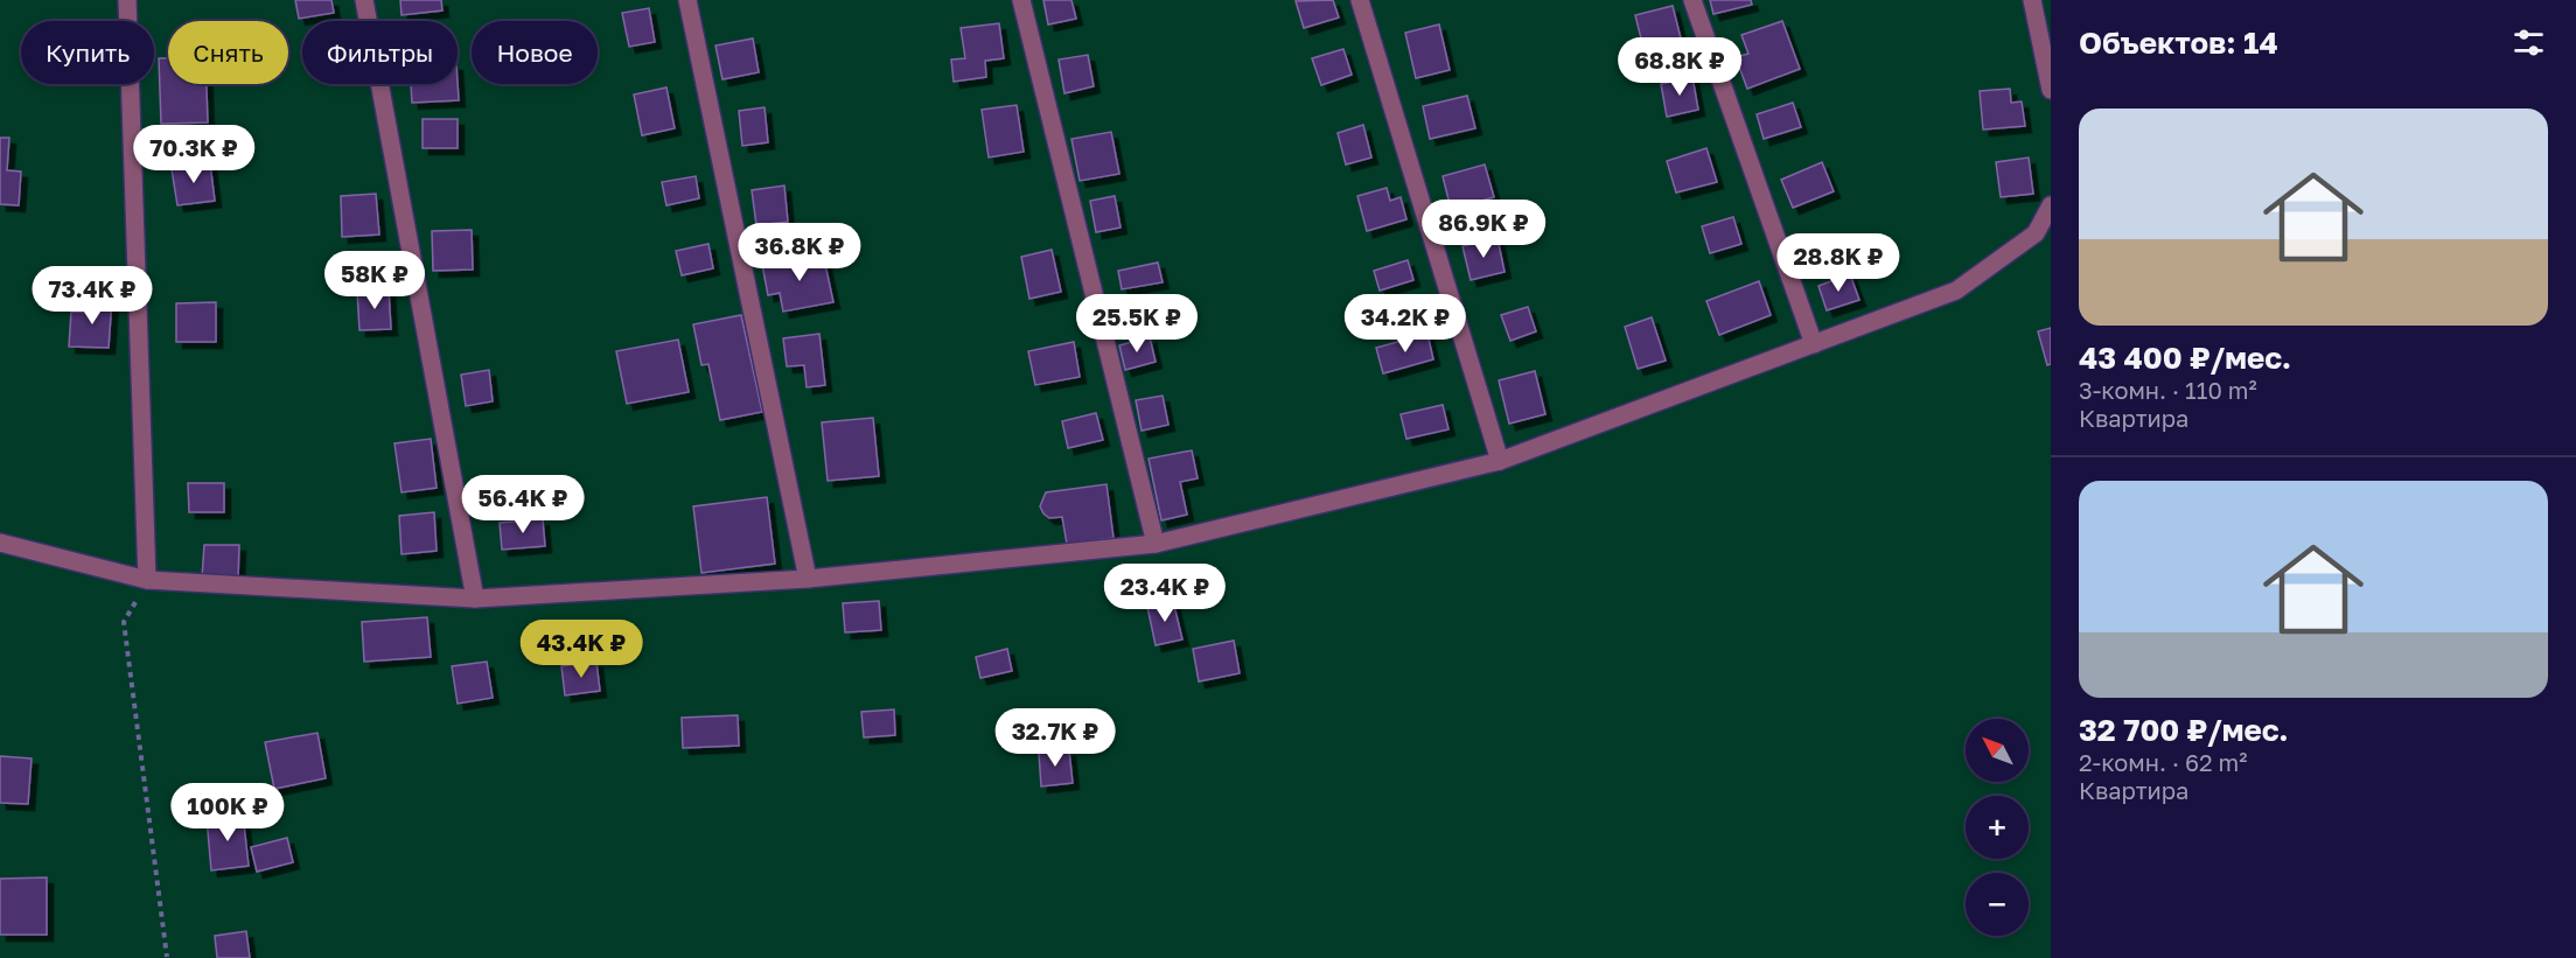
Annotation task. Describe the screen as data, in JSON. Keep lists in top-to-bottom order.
{
  "north": "top left",
  "page": {
    "heading": "Объектов: 14",
    "chip": [
      "Купить",
      "Снять",
      "Фильтры",
      "Новое"
    ],
    "price": [
      "68.8K ₽",
      "70.3K ₽",
      "86.9K ₽",
      "36.8K ₽",
      "28.8K ₽",
      "58K ₽",
      "73.4K ₽",
      "25.5K ₽",
      "34.2K ₽",
      "56.4K ₽",
      "23.4K ₽",
      "43.4K ₽",
      "32.7K ₽",
      "100K ₽"
    ],
    "list": [
      {
        "name": "43 400 ₽/мес.",
        "note": "3-комн. · 110 m² · Квартира"
      },
      {
        "name": "32 700 ₽/мес.",
        "note": "2-комн. · 62 m² · Квартира"
      }
    ],
    "map_buttons": ["+", "−"]
  }
}
